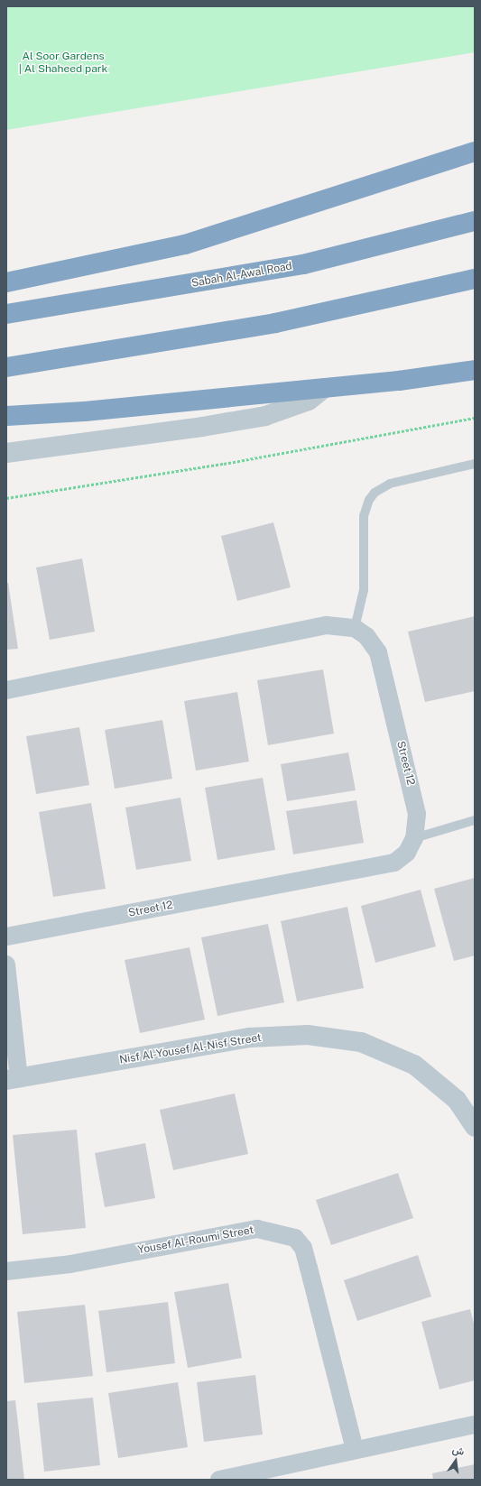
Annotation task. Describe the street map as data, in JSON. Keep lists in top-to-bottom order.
{
  "streets": {
    "highway": ["Sabah Al-Awal Road"],
    "street": ["Street 12", "Nisf Al-Yousef Al-Nisf Street", "Yousef Al-Roumi Street"]
  },
  "parks": ["Al Soor Gardens | Al Shaheed park"],
  "north": "top"
}
